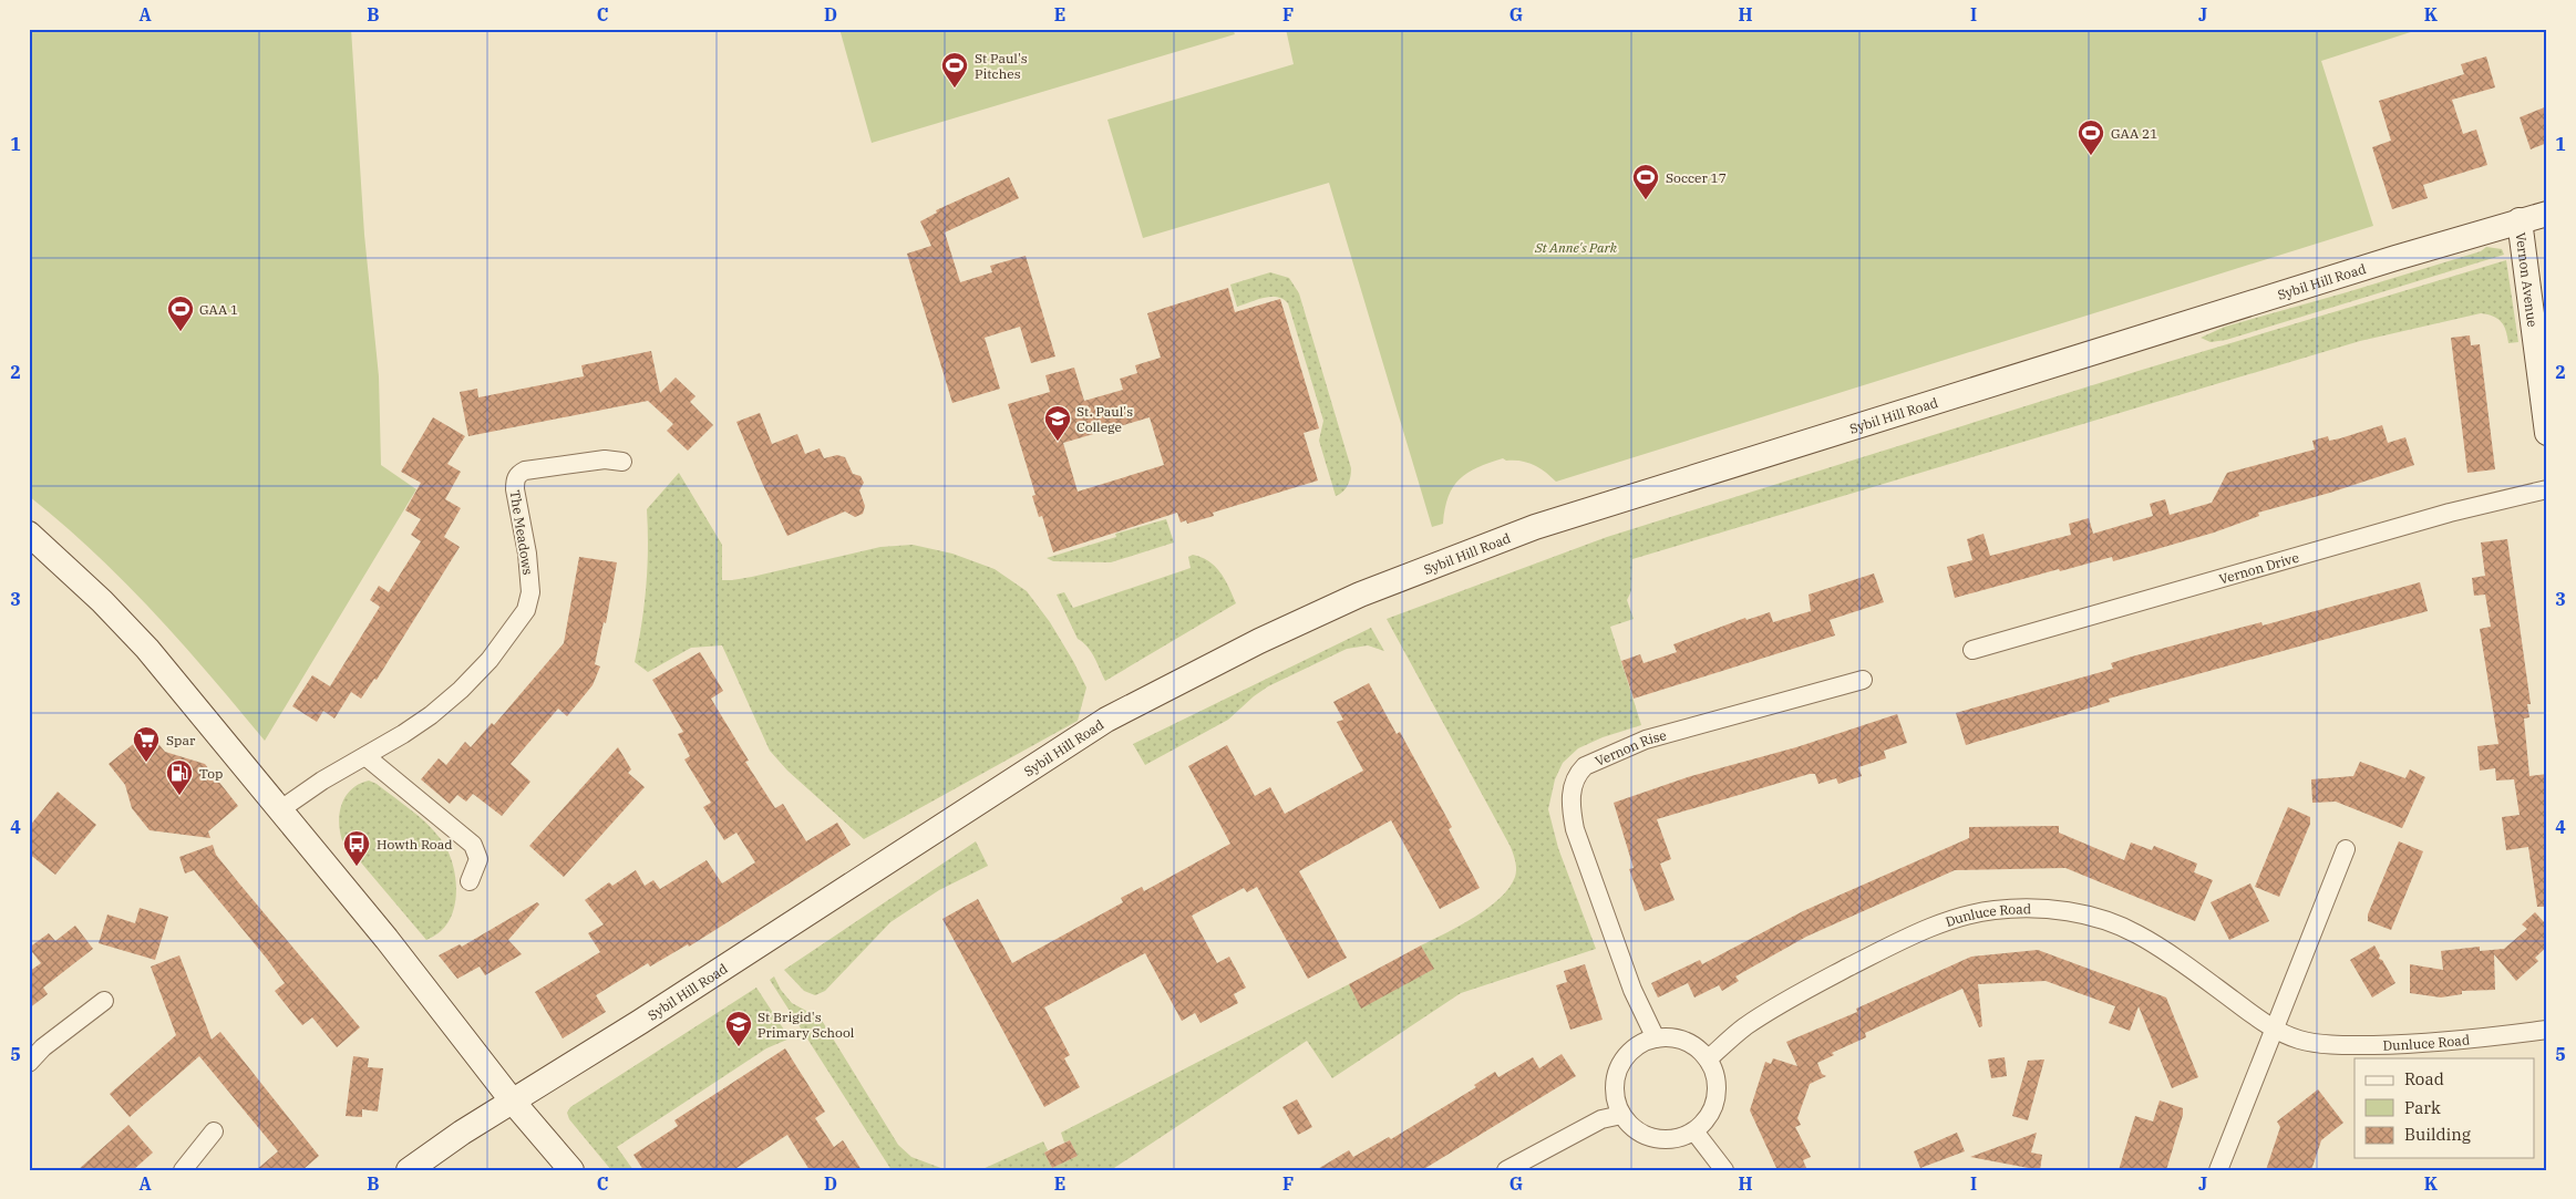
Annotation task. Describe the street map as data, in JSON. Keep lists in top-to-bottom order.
{
  "streets": {
    "main road": ["Vernon Avenue", "Sybil Hill Road"],
    "street": [
      "The Meadows",
      "Vernon Drive",
      "Vernon Rise",
      "Dunluce Road"
    ]
  },
  "crossings": [
    ["Vernon Avenue", "Sybil Hill Road"],
    ["Vernon Rise", "Dunluce Road"]
  ],
  "parks": ["St Anne's Park"],
  "places": {
    "sports": [
      "St Paul's Pitches",
      "GAA 21",
      "Soccer 17",
      "GAA 1"
    ],
    "school or university": ["St. Paul's College", "St Brigid's Primary School"],
    "supermarket": ["Spar"],
    "fuel station": ["Top"],
    "bus stop": ["Howth Road"]
  },
  "legend": ["Road", "Park", "Building"],
  "grid": {
    "columns": [
      "A",
      "B",
      "C",
      "D",
      "E",
      "F",
      "G",
      "H",
      "I",
      "J",
      "K"
    ],
    "rows": [
      "1",
      "2",
      "3",
      "4",
      "5"
    ]
  }
}
